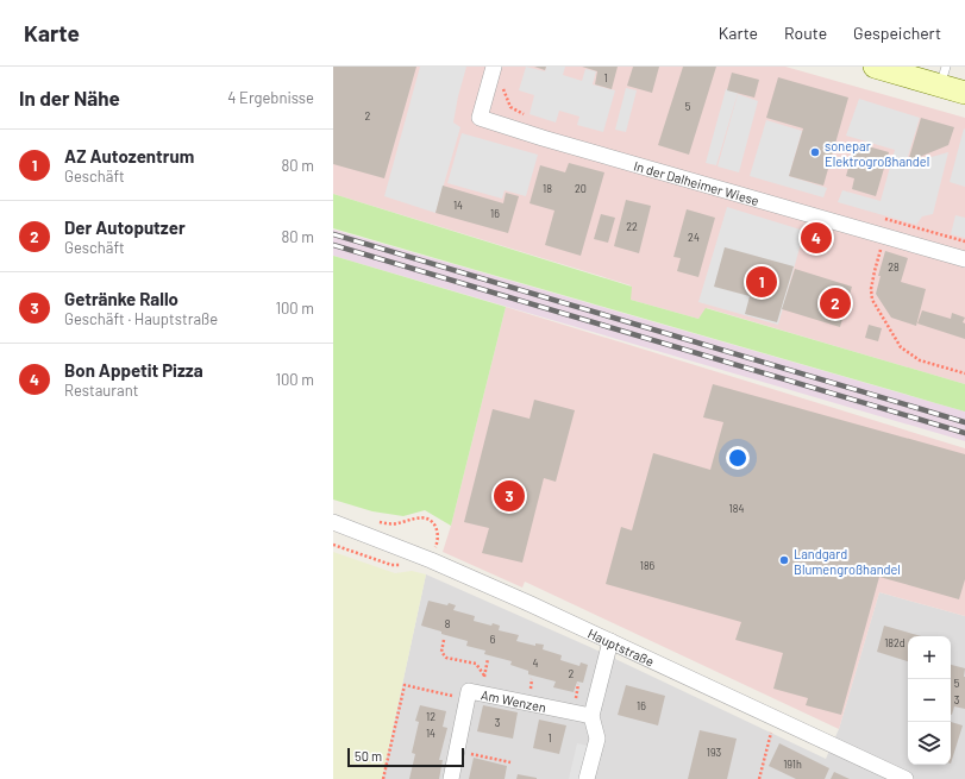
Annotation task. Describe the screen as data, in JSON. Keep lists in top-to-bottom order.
{
  "streets": {
    "street": ["In der Dalheimer Wiese", "Hauptstraße", "Am Wenzen"]
  },
  "places": ["sonepar Elektrogroßhandel", "Landgard Blumengroßhandel"],
  "house_numbers": [
    "1",
    "5",
    "2",
    "18",
    "20",
    "14",
    "16",
    "22",
    "24",
    "28",
    "184",
    "186",
    "8",
    "6",
    "182d",
    "4",
    "2",
    "5",
    "3",
    "16",
    "12",
    "3",
    "14",
    "1",
    "193",
    "191h"
  ],
  "scale_bar": "50 m",
  "page": {
    "header": "Karte",
    "nav": ["Karte", "Route", "Gespeichert"],
    "heading": ["In der Nähe", "4 Ergebnisse"],
    "list": [
      {
        "mark": "1",
        "name": "AZ Autozentrum",
        "note": "Geschäft",
        "value": "80 m"
      },
      {
        "mark": "2",
        "name": "Der Autoputzer",
        "note": "Geschäft",
        "value": "80 m"
      },
      {
        "mark": "3",
        "name": "Getränke Rallo",
        "note": "Geschäft · Hauptstraße",
        "value": "100 m"
      },
      {
        "mark": "4",
        "name": "Bon Appetit Pizza",
        "note": "Restaurant",
        "value": "100 m"
      }
    ],
    "pins": [
      "4",
      "1",
      "2",
      "3"
    ],
    "map_buttons": ["+", "−"],
    "scale": "50 m"
  }
}
